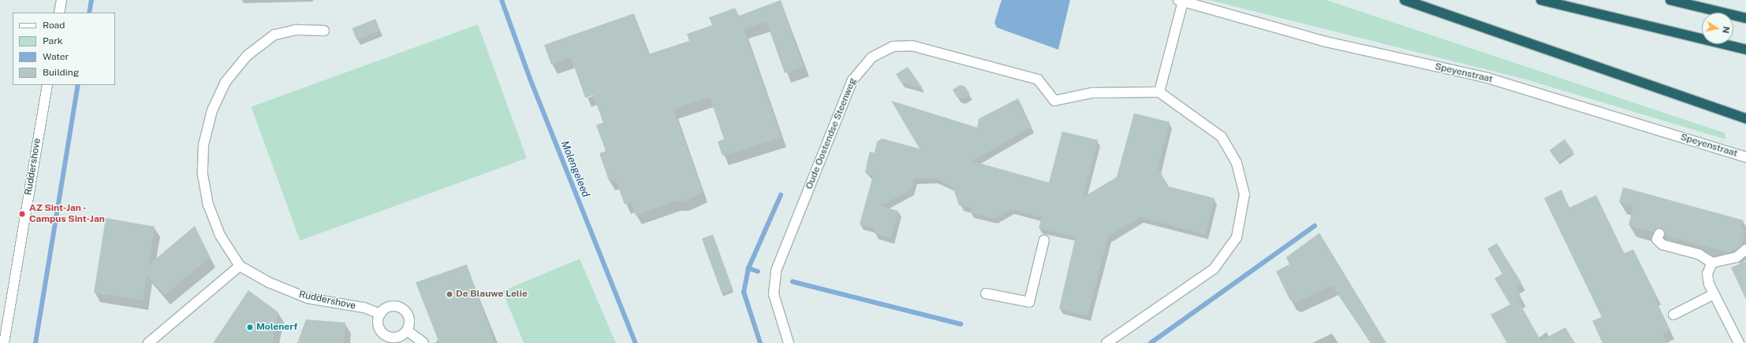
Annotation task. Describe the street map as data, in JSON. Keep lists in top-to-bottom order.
{
  "streets": {
    "street": ["Speyenstraat", "Oude Oostendse Steenweg", "Ruddershove"]
  },
  "water": ["Molengeleed"],
  "places": ["AZ Sint-Jan - Campus Sint-Jan", "De Blauwe Lelie", "Molenerf"],
  "legend": [
    "Road",
    "Park",
    "Water",
    "Building"
  ],
  "north": "right"
}
